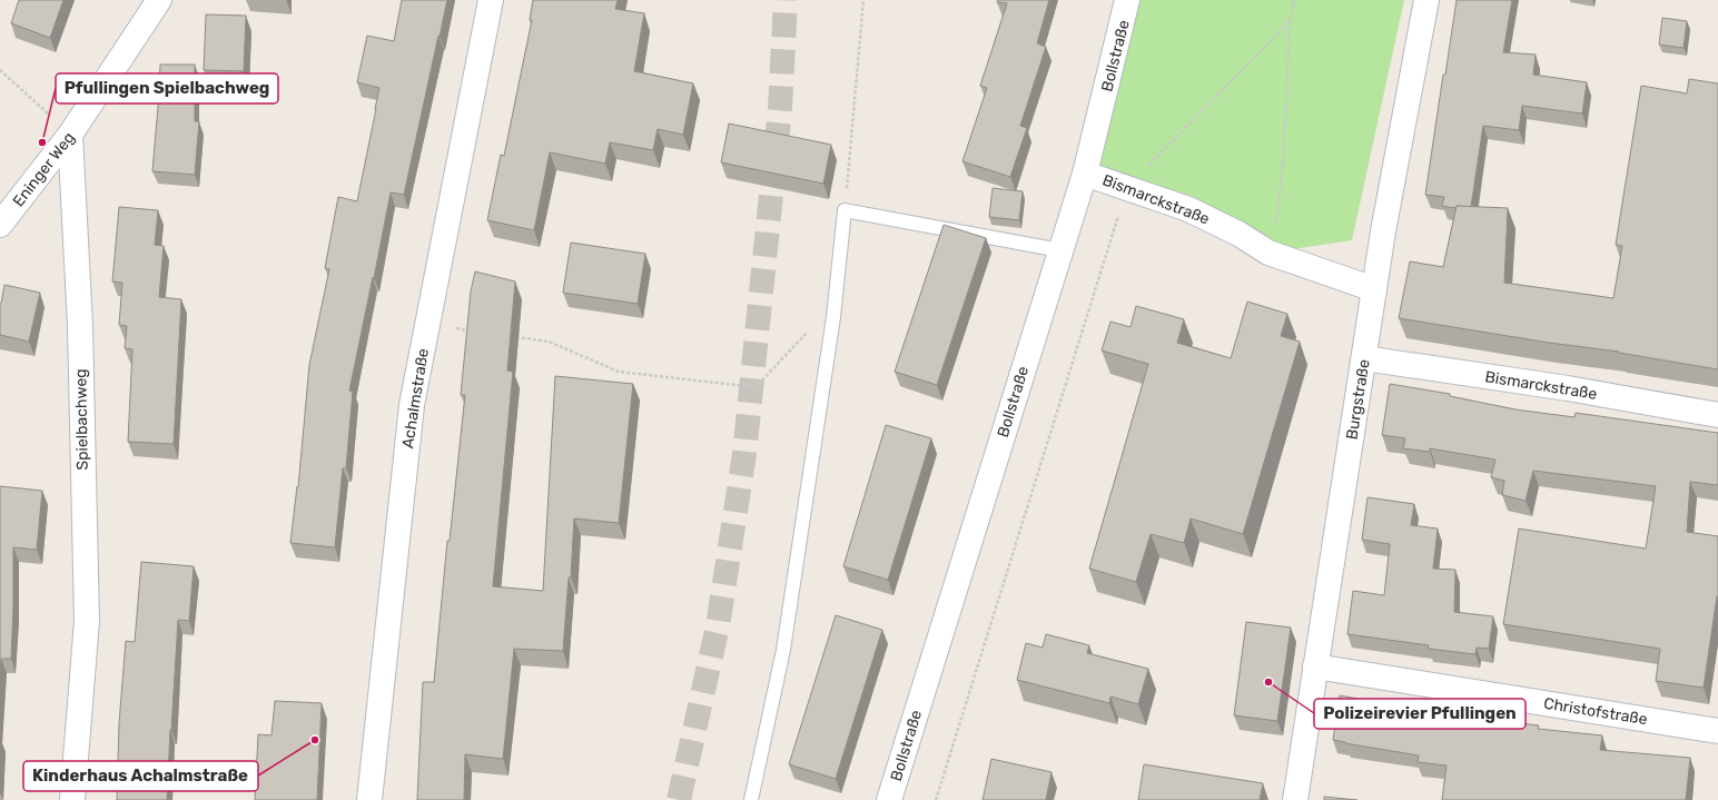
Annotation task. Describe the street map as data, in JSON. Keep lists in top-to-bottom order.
{
  "streets": {
    "street": [
      "Bollstraße",
      "Eninger Weg",
      "Bismarckstraße",
      "Achalmstraße",
      "Burgstraße",
      "Spielbachweg",
      "Christofstraße"
    ]
  },
  "crossings": [
    ["Bollstraße", "Bismarckstraße"],
    ["Eninger Weg", "Spielbachweg"],
    ["Bismarckstraße", "Burgstraße"],
    ["Burgstraße", "Christofstraße"]
  ],
  "places": ["Pfullingen Spielbachweg", "Polizeirevier Pfullingen", "Kinderhaus Achalmstraße"]
}
